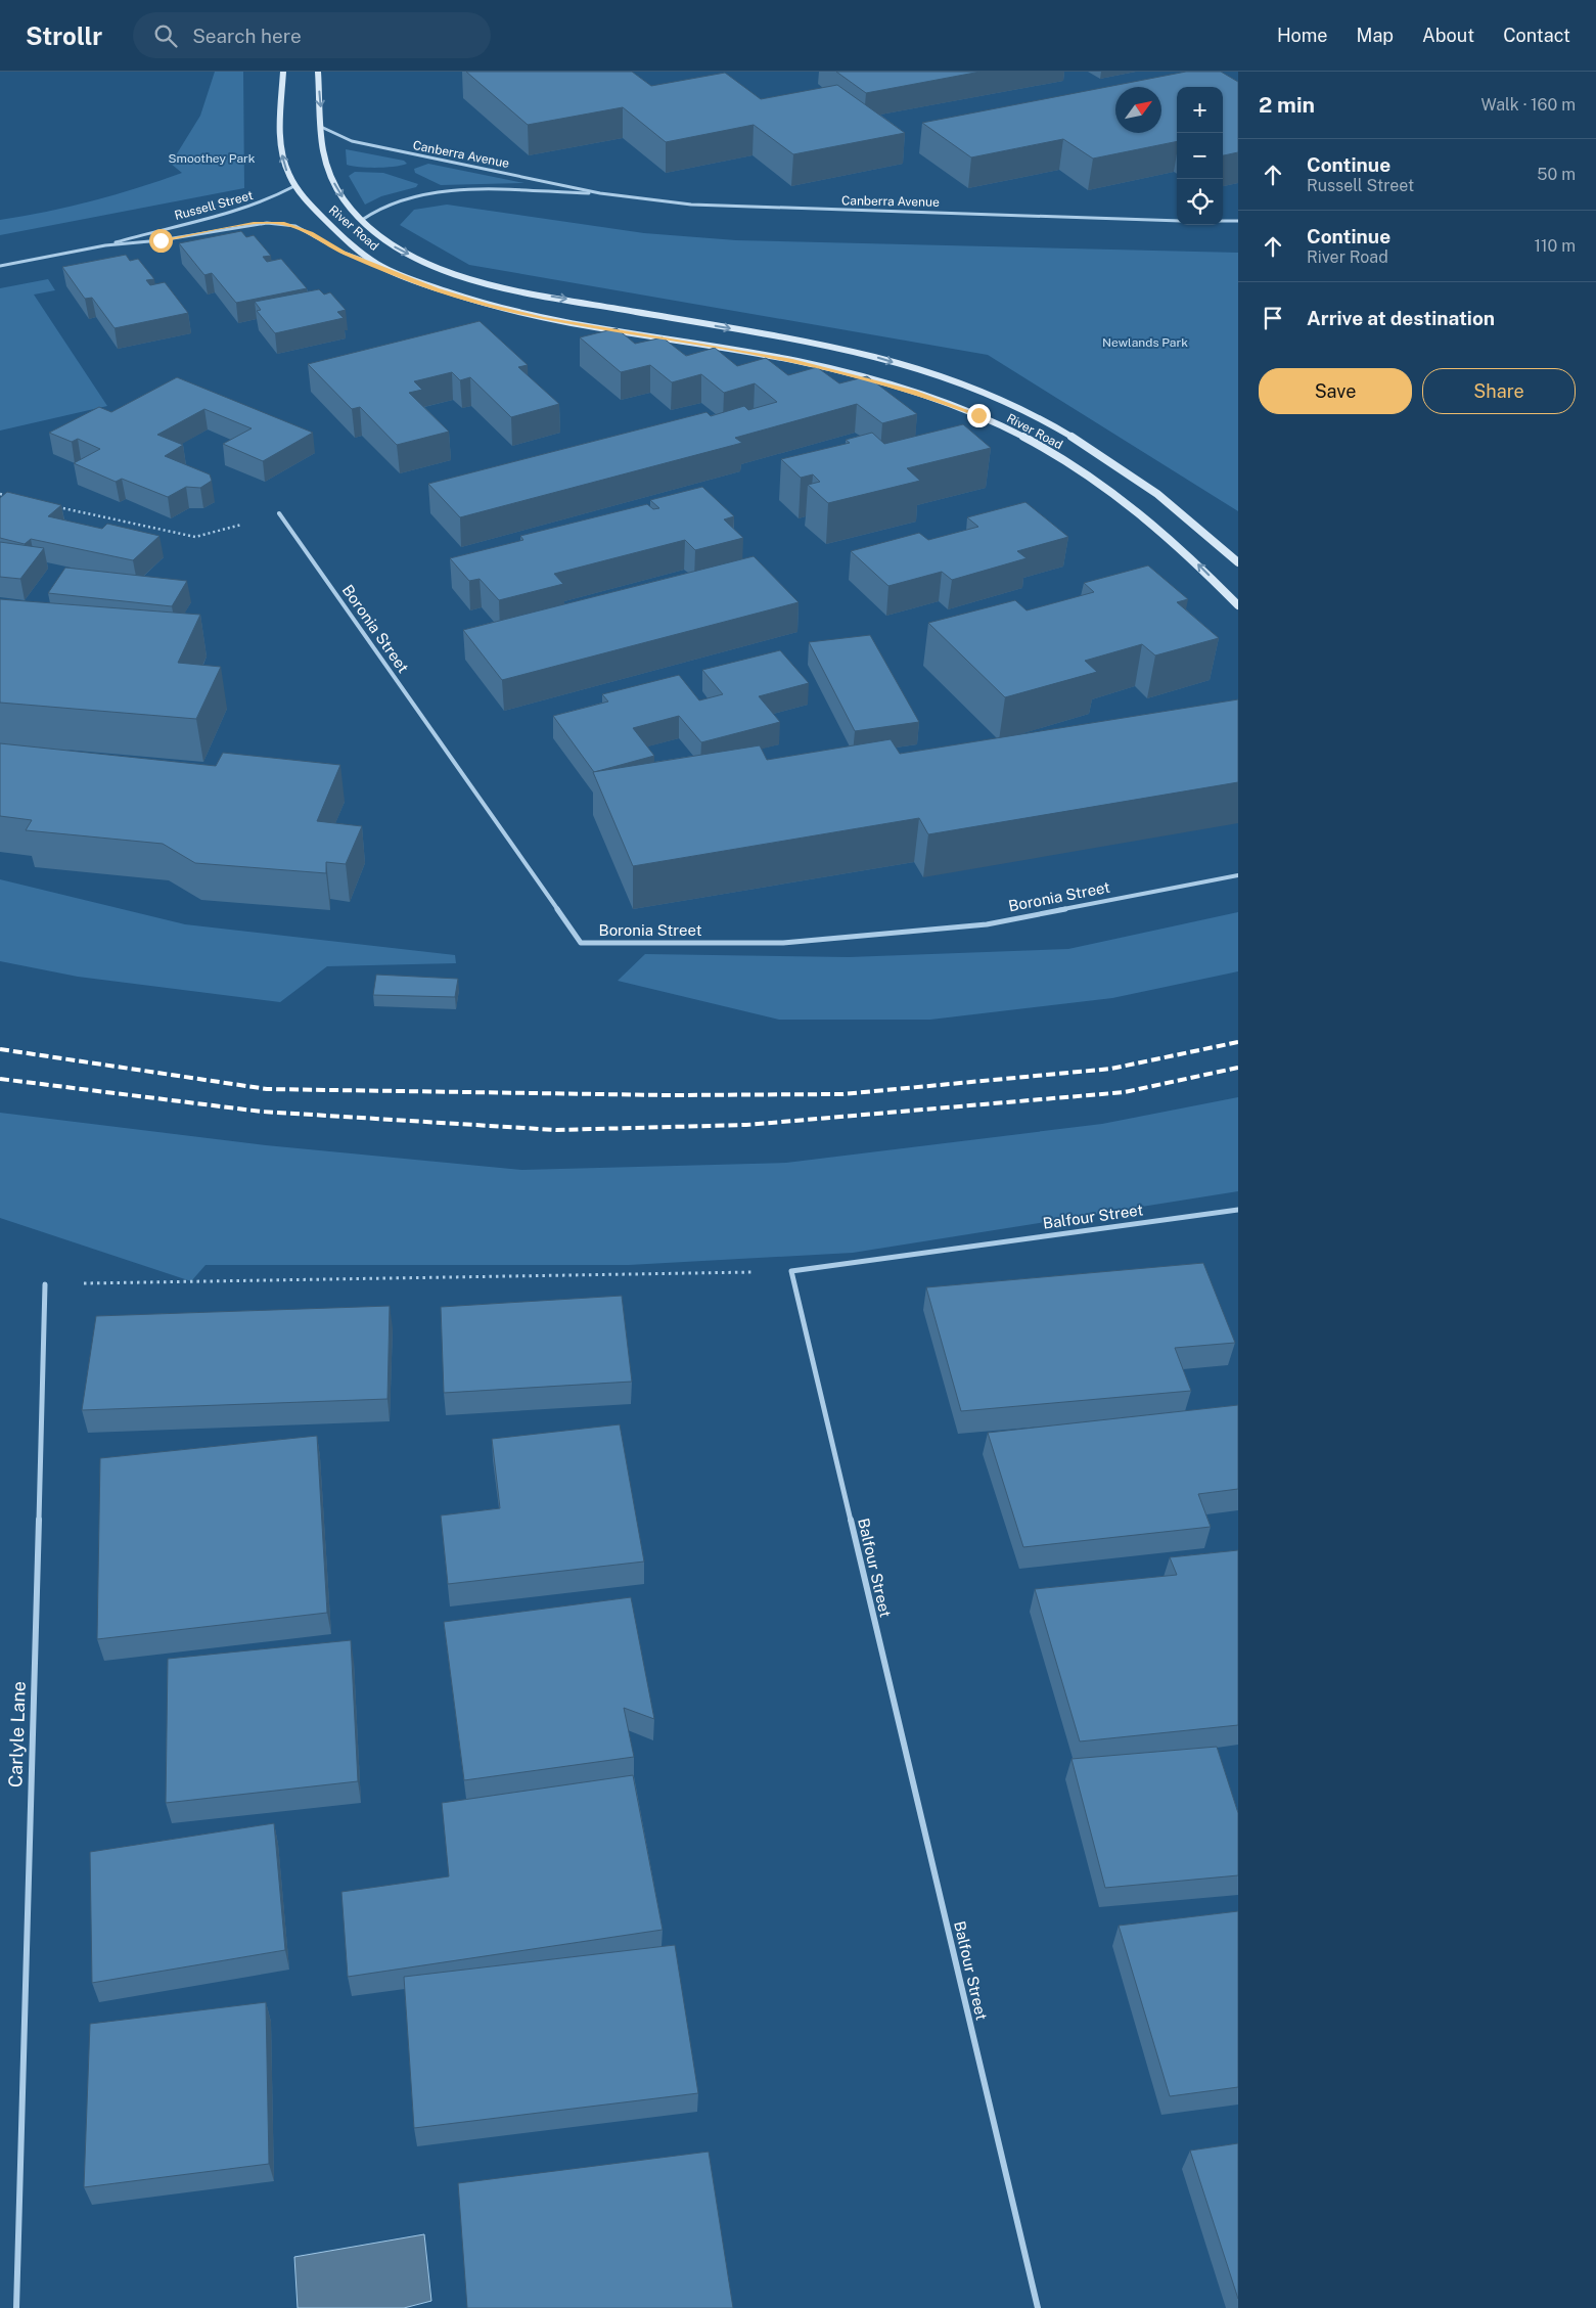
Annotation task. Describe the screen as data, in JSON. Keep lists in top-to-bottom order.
{
  "streets": {
    "main road": ["River Road"],
    "street": [
      "Canberra Avenue",
      "Russell Street",
      "Boronia Street",
      "Balfour Street",
      "Carlyle Lane"
    ]
  },
  "crossings": [
    ["Canberra Avenue", "River Road"],
    ["Russell Street", "River Road"]
  ],
  "parks": ["Smoothey Park", "Newlands Park"],
  "north": "top right",
  "page": {
    "header": "Strollr",
    "search": "Search here",
    "nav": [
      "Home",
      "Map",
      "About",
      "Contact"
    ],
    "heading": ["2 min", "Walk · 160 m"],
    "map_buttons": ["+", "−"],
    "list": [
      ["Continue", "Russell Street", "50 m"],
      ["Continue", "River Road", "110 m"],
      "Arrive at destination"
    ],
    "buttons": ["Save", "Share"]
  }
}
